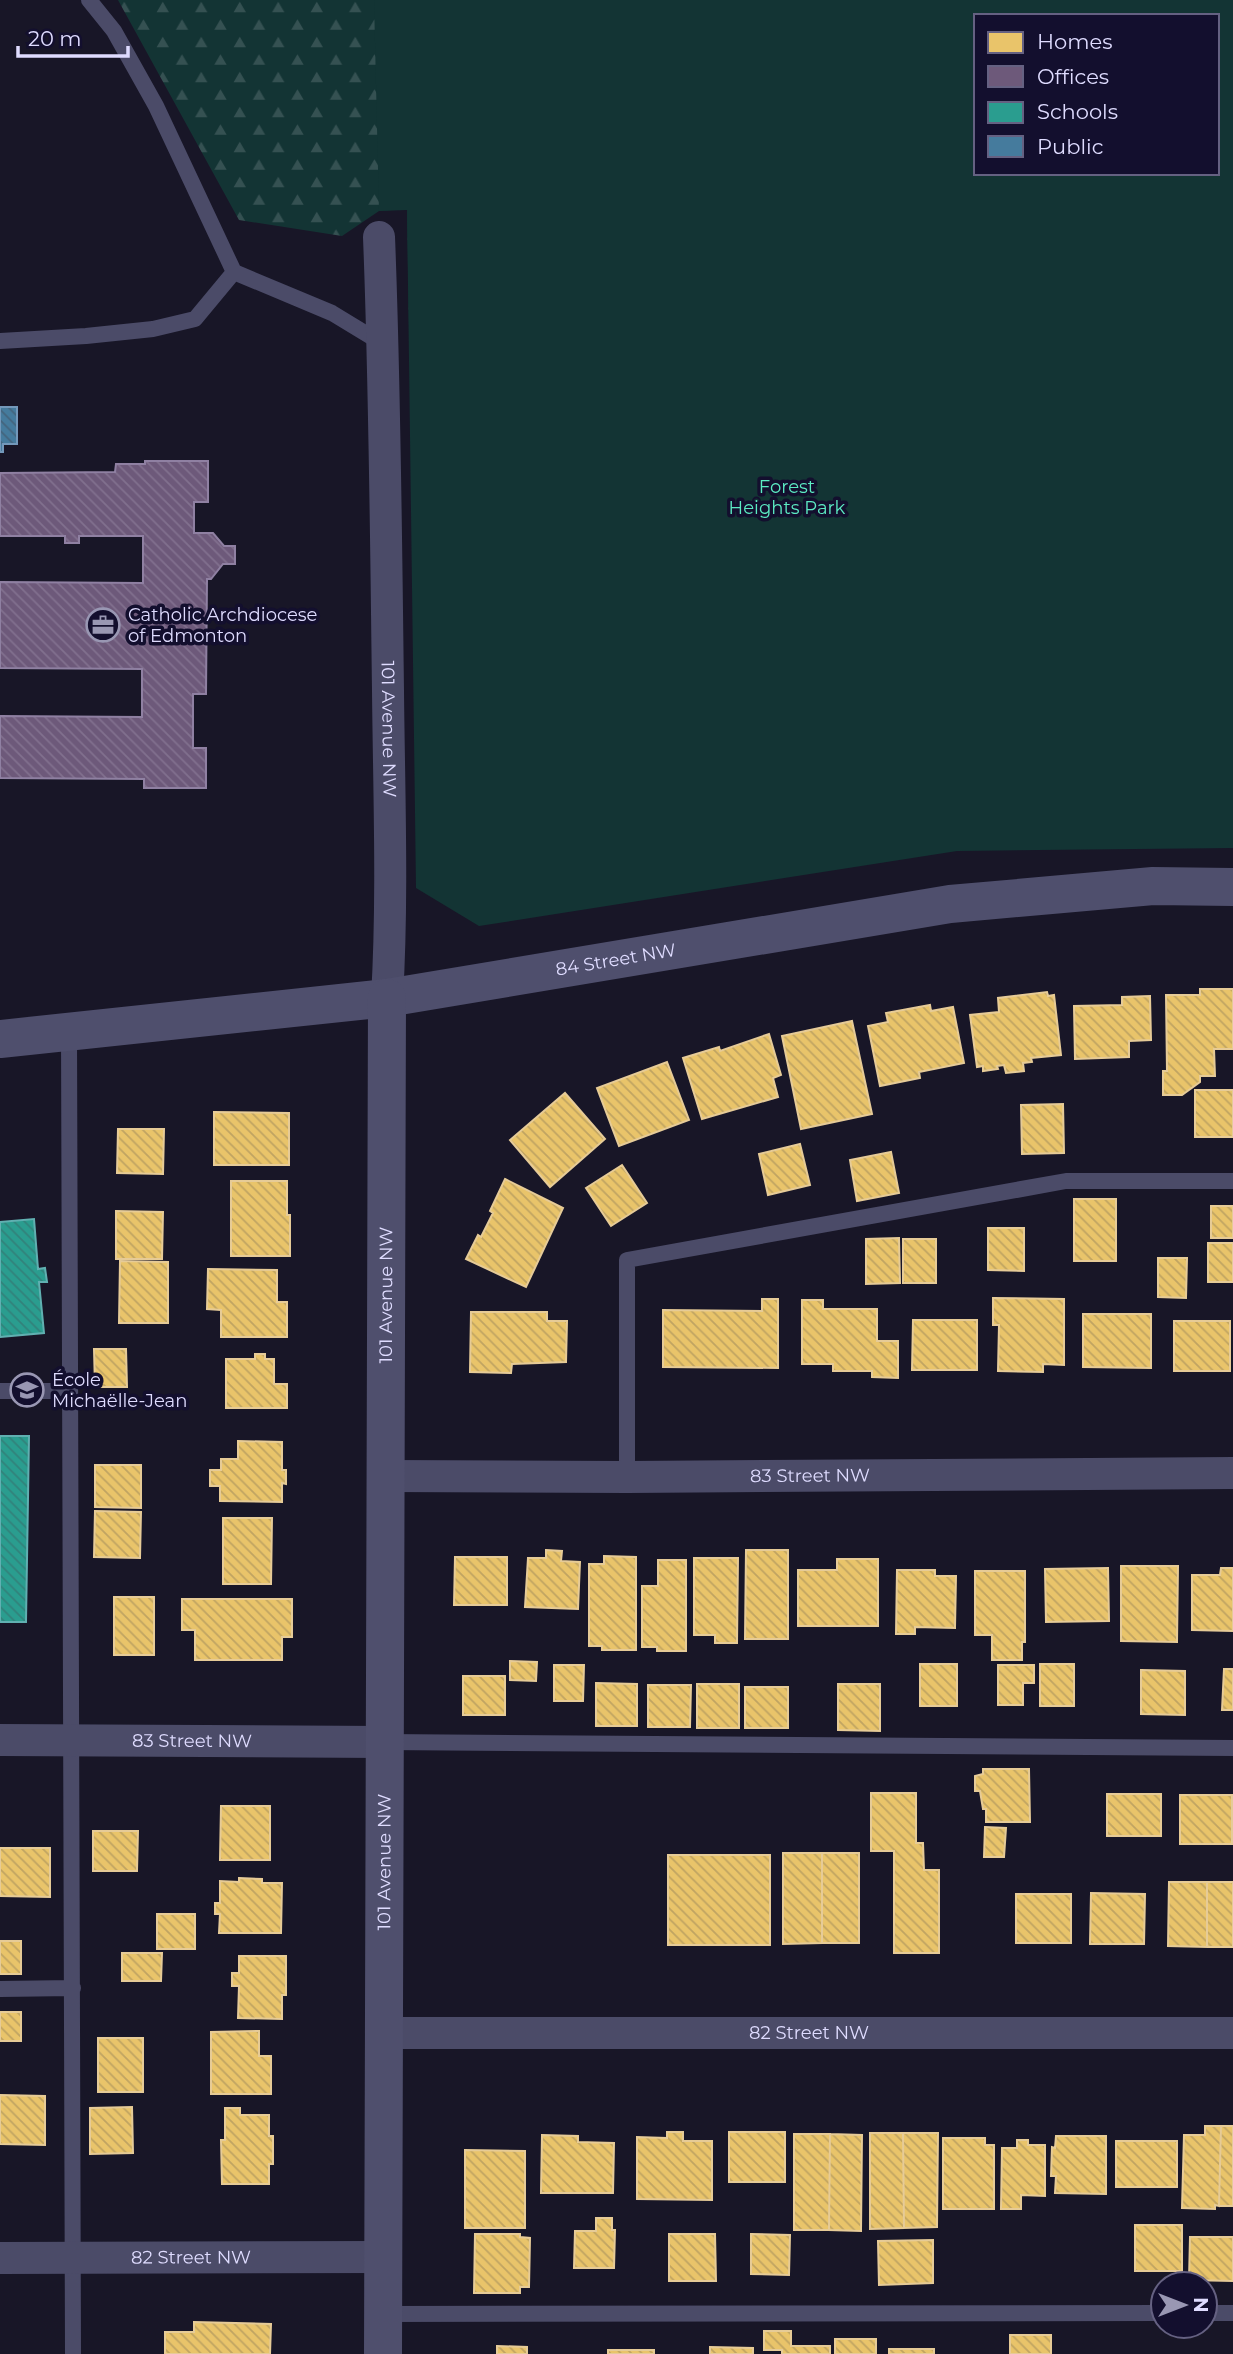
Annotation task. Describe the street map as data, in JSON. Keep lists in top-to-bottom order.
{
  "streets": {
    "street": [
      "101 Avenue NW",
      "84 Street NW",
      "83 Street NW",
      "82 Street NW"
    ]
  },
  "crossings": [
    ["101 Avenue NW", "84 Street NW"],
    ["101 Avenue NW", "83 Street NW"],
    ["101 Avenue NW", "82 Street NW"]
  ],
  "parks": ["Forest Heights Park"],
  "places": {
    "office": ["Catholic Archdiocese of Edmonton"],
    "school or university": ["École Michaëlle-Jean"]
  },
  "legend": [
    "Homes",
    "Offices",
    "Schools",
    "Public"
  ],
  "scale_bar": "20 m",
  "north": "right"
}
